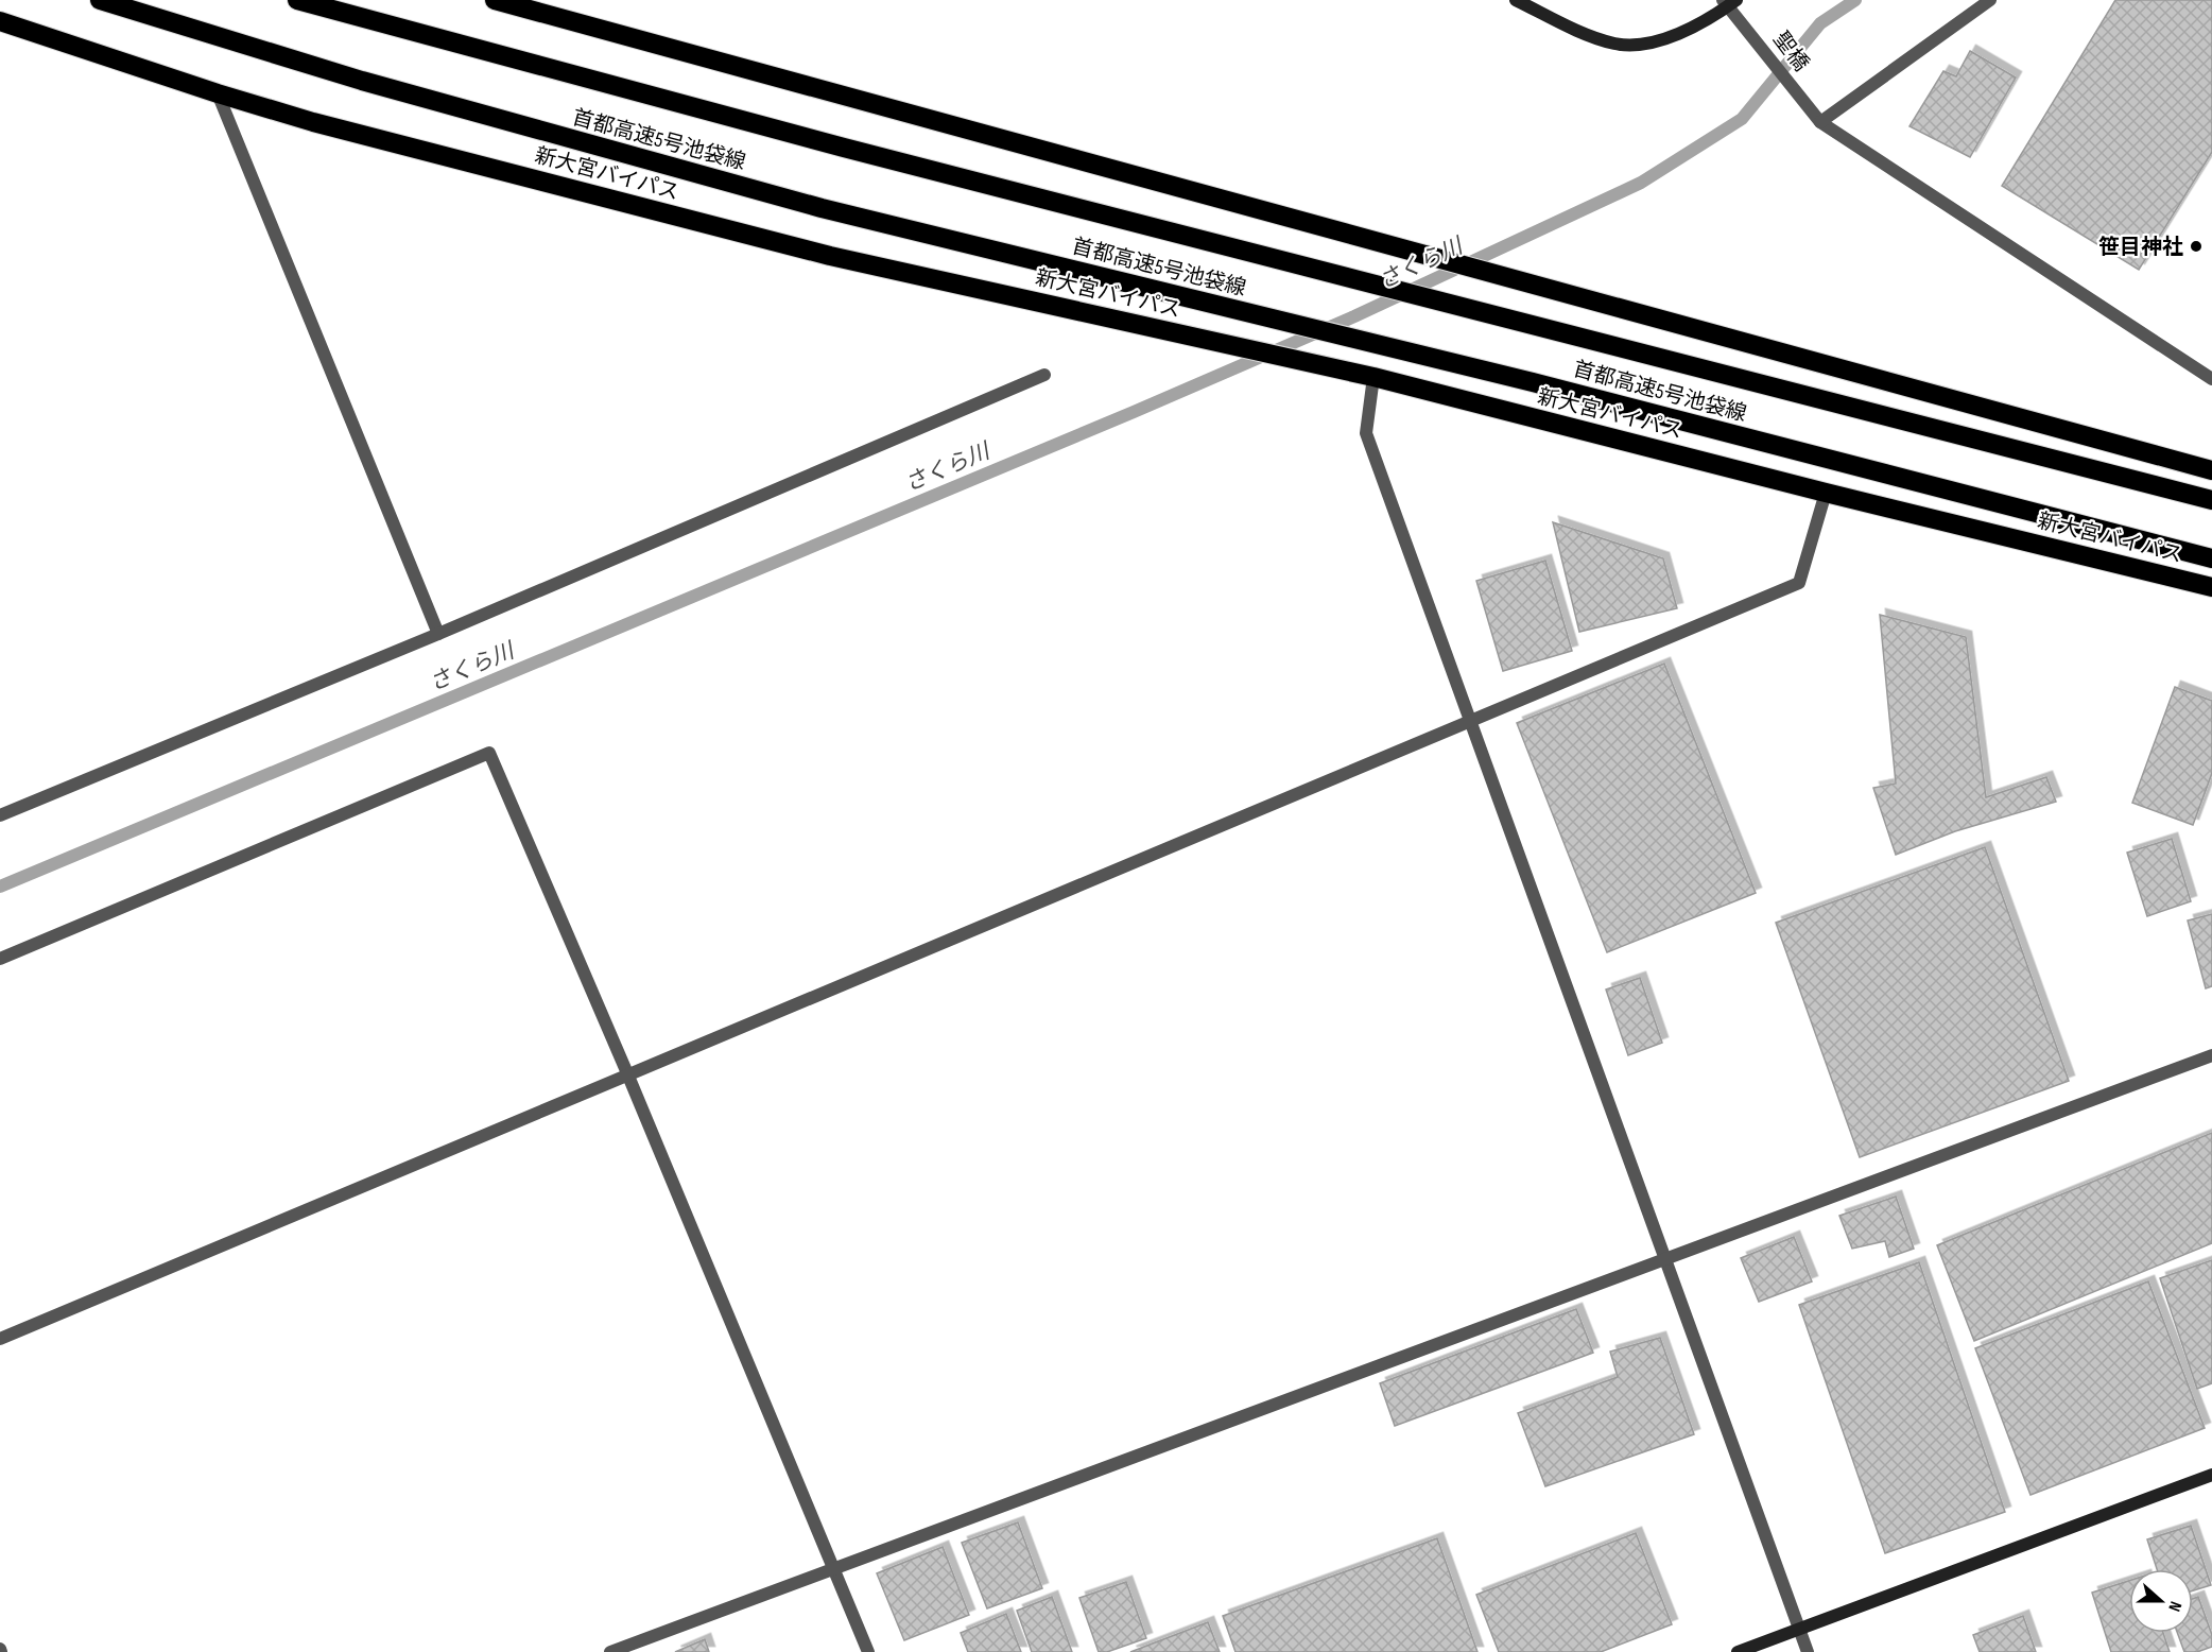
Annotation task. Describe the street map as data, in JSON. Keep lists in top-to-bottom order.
{
  "streets": {
    "highway": ["首都高速5号池袋線", "新大宮バイパス"],
    "street": ["聖橋"]
  },
  "water": ["さくら川"],
  "places": ["笹目神社"],
  "north": "right"
}
